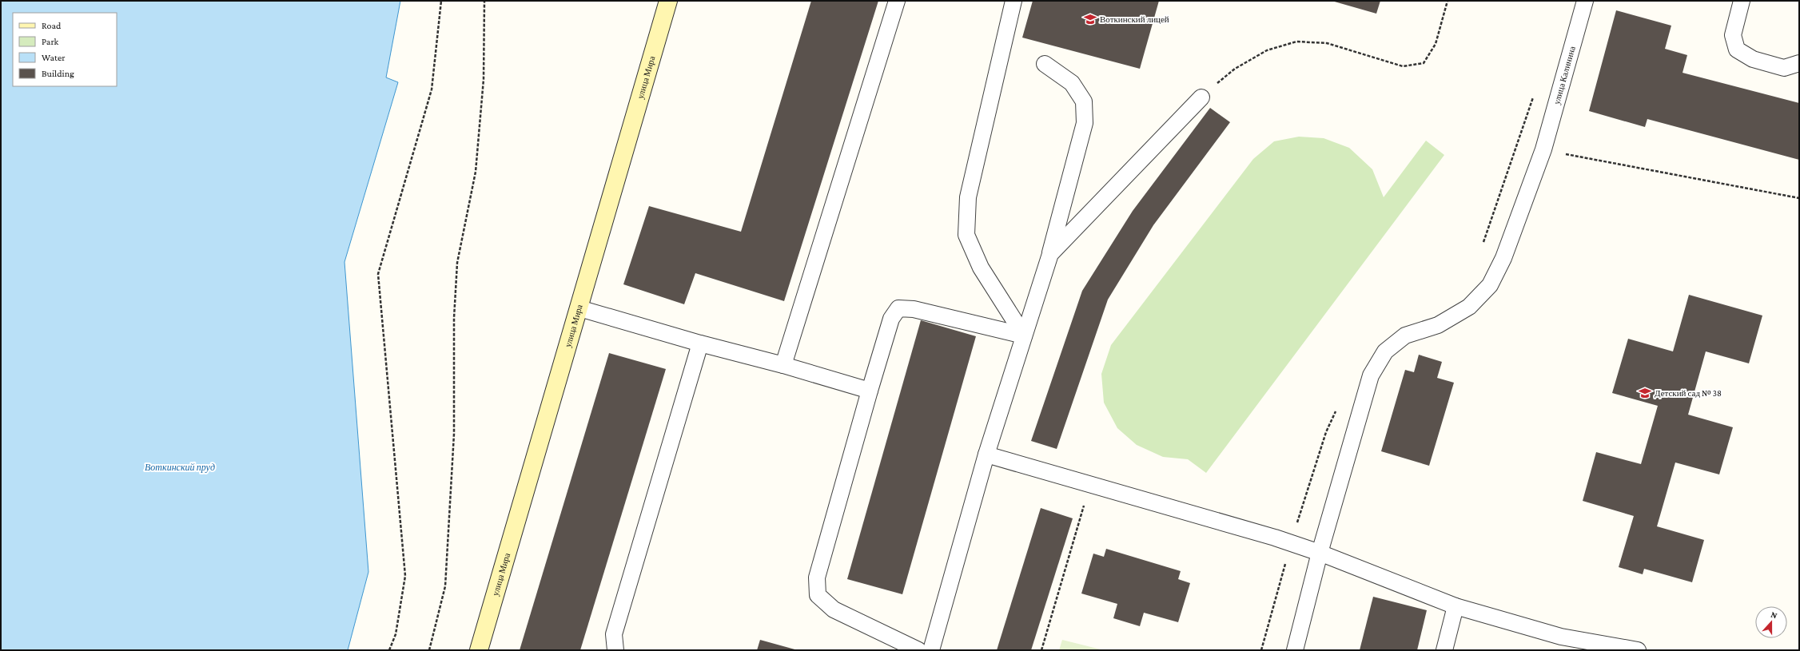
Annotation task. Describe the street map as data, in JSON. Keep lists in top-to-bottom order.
{
  "streets": {
    "main road": ["улица Мира"],
    "lane": ["улица Калинина"]
  },
  "water": ["Воткинский пруд"],
  "places": {
    "school or university": ["Воткинский лицей", "Детский сад № 38"]
  },
  "legend": [
    "Road",
    "Park",
    "Water",
    "Building"
  ],
  "north": "top"
}
